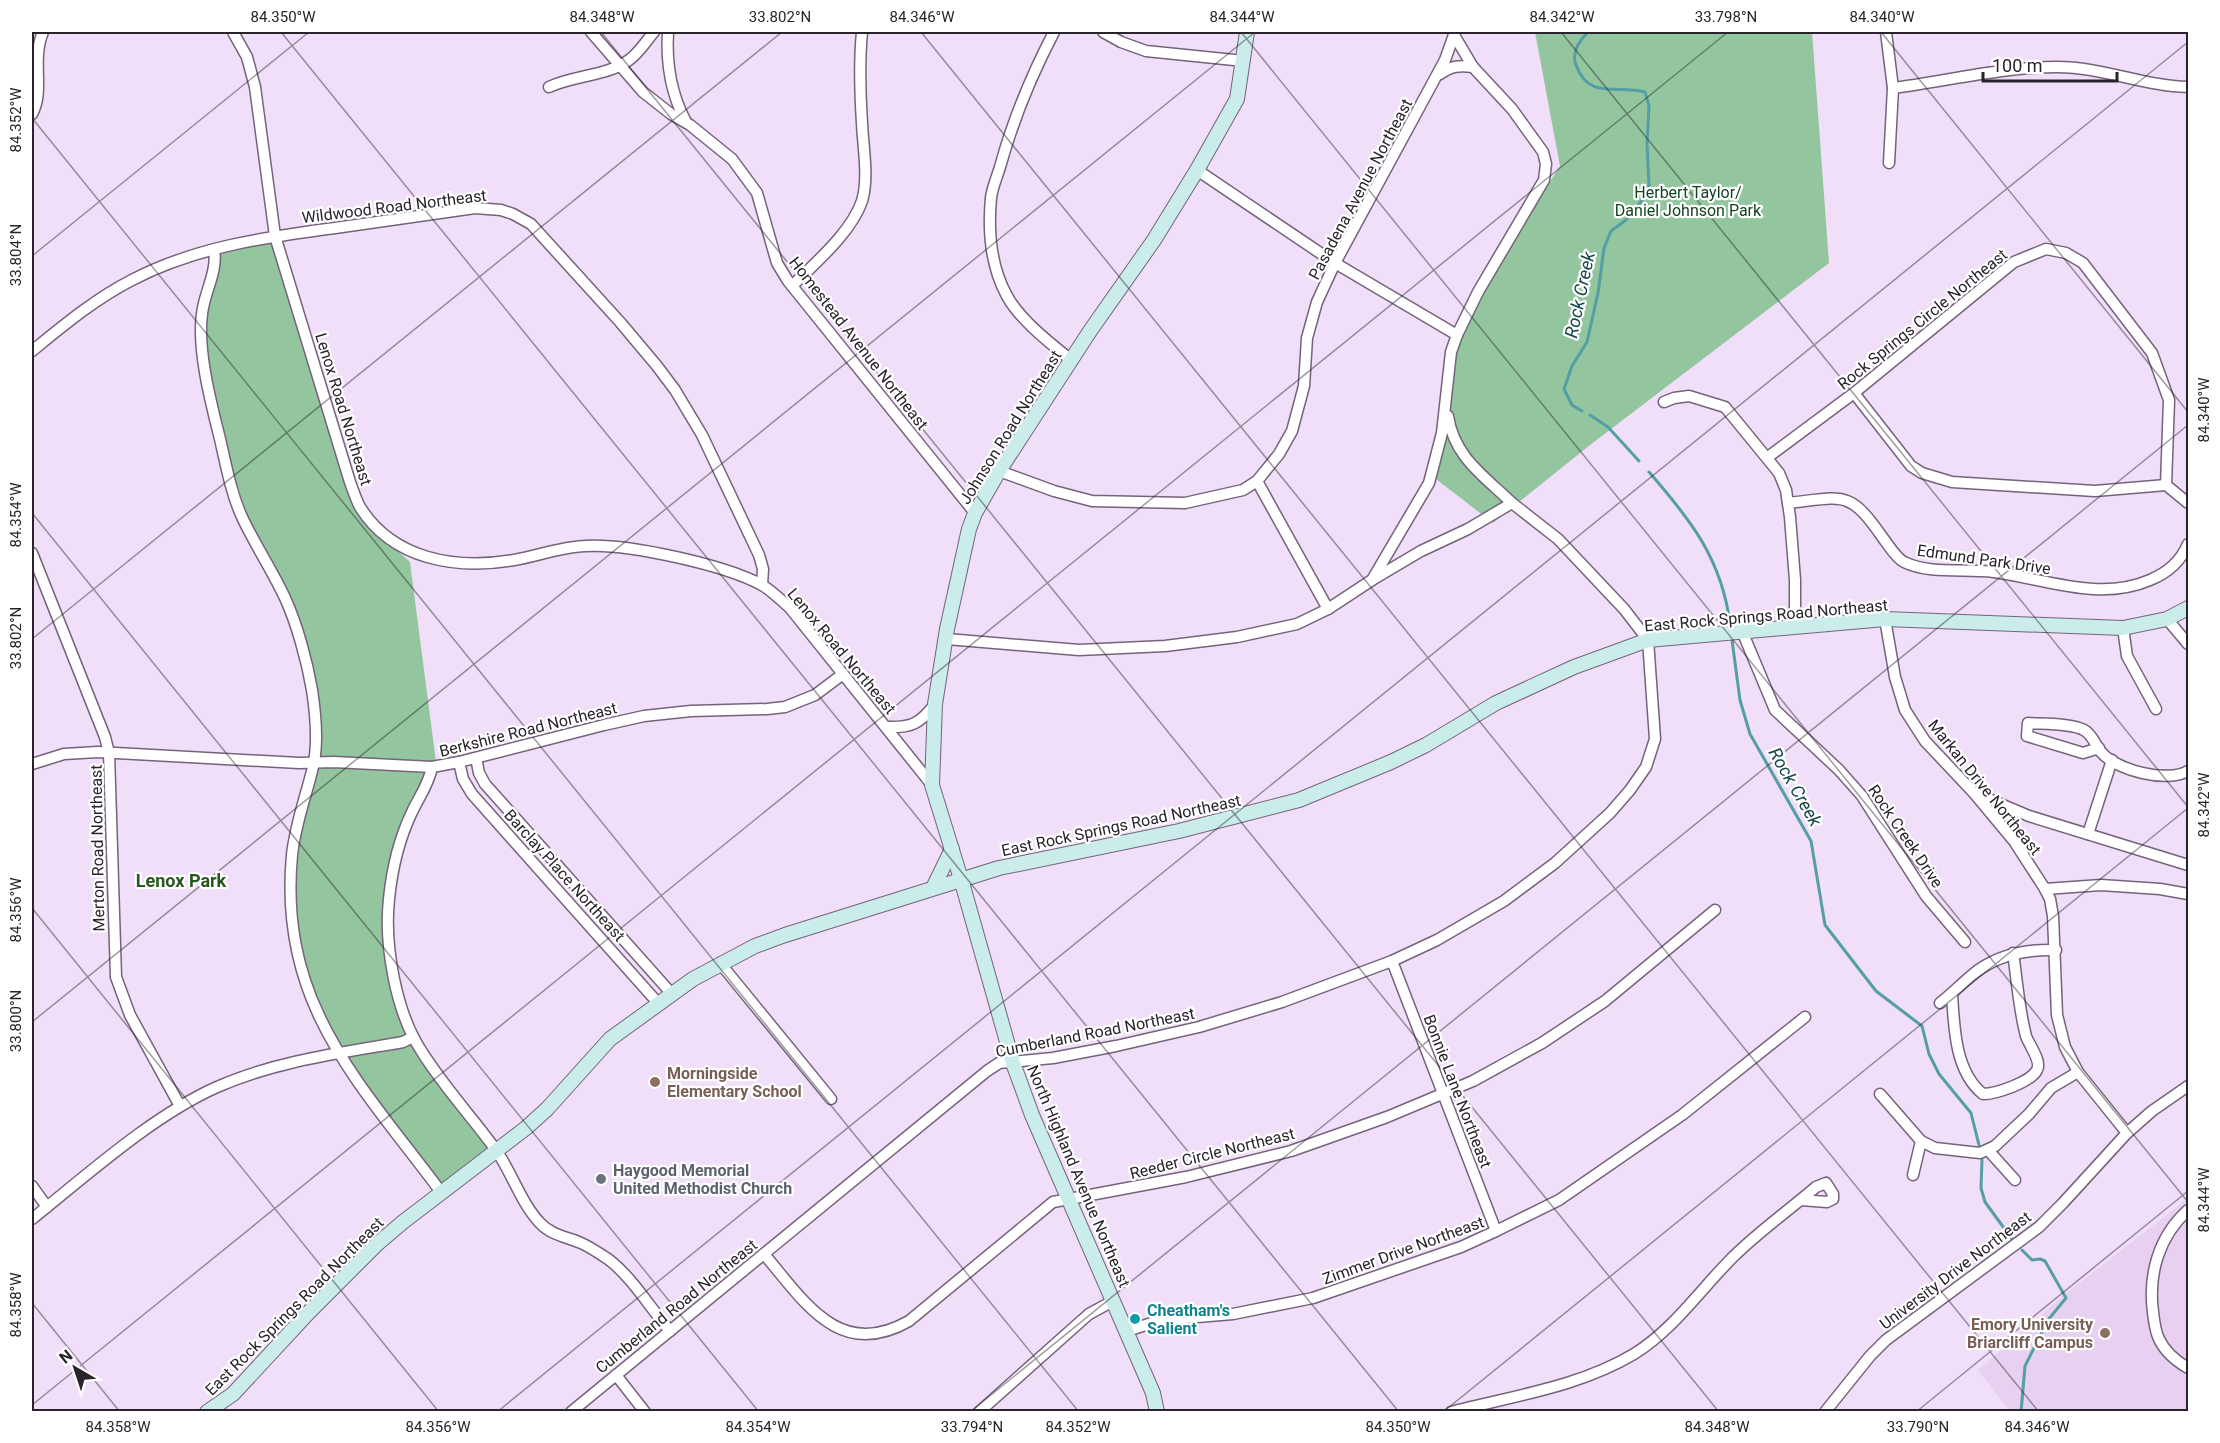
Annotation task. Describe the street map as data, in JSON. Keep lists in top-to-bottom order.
{
  "streets": {
    "street": [
      "Pasadena Avenue Northeast",
      "Wildwood Road Northeast",
      "Rock Springs Circle Northeast",
      "Homestead Avenue Northeast",
      "Lenox Road Northeast",
      "Johnson Road Northeast",
      "Edmund Park Drive",
      "East Rock Springs Road Northeast",
      "Berkshire Road Northeast",
      "Markan Drive Northeast",
      "Rock Creek Drive",
      "Merton Road Northeast",
      "Barclay Place Northeast",
      "Cumberland Road Northeast",
      "Bonnie Lane Northeast",
      "Reeder Circle Northeast",
      "North Highland Avenue Northeast",
      "Zimmer Drive Northeast",
      "University Drive Northeast"
    ]
  },
  "crossings": [
    ["Pasadena Avenue Northeast", "Johnson Road Northeast"],
    ["Wildwood Road Northeast", "Lenox Road Northeast"],
    ["Homestead Avenue Northeast", "Johnson Road Northeast"],
    ["Lenox Road Northeast", "Johnson Road Northeast"],
    ["Lenox Road Northeast", "Berkshire Road Northeast"],
    ["Johnson Road Northeast", "East Rock Springs Road Northeast"],
    ["Johnson Road Northeast", "North Highland Avenue Northeast"],
    ["East Rock Springs Road Northeast", "Markan Drive Northeast"],
    ["East Rock Springs Road Northeast", "Rock Creek Drive"],
    ["East Rock Springs Road Northeast", "Barclay Place Northeast"],
    ["East Rock Springs Road Northeast", "Cumberland Road Northeast"],
    ["East Rock Springs Road Northeast", "North Highland Avenue Northeast"],
    ["Berkshire Road Northeast", "Merton Road Northeast"],
    ["Berkshire Road Northeast", "Barclay Place Northeast"],
    ["Markan Drive Northeast", "University Drive Northeast"],
    ["Cumberland Road Northeast", "Bonnie Lane Northeast"],
    ["Cumberland Road Northeast", "Reeder Circle Northeast"],
    ["Cumberland Road Northeast", "North Highland Avenue Northeast"],
    ["Bonnie Lane Northeast", "Reeder Circle Northeast"],
    ["Bonnie Lane Northeast", "Zimmer Drive Northeast"],
    ["Reeder Circle Northeast", "North Highland Avenue Northeast"],
    ["North Highland Avenue Northeast", "Zimmer Drive Northeast"]
  ],
  "districts": ["Lenox Park"],
  "water": ["Rock Creek"],
  "parks": ["Herbert Taylor/ Daniel Johnson Park"],
  "places": [
    "Morningside Elementary School",
    "Haygood Memorial United Methodist Church",
    "Cheatham's Salient",
    "Emory University Briarcliff Campus"
  ],
  "scale_bar": "100 m",
  "north": "top left",
  "coordinates": [
    "84.350°W",
    "84.348°W",
    "33.802°N",
    "84.346°W",
    "84.344°W",
    "84.342°W",
    "33.798°N",
    "84.340°W",
    "84.352°W",
    "33.804°N",
    "84.354°W",
    "84.356°W",
    "33.800°N",
    "84.358°W",
    "33.794°N",
    "33.790°N"
  ]
}
